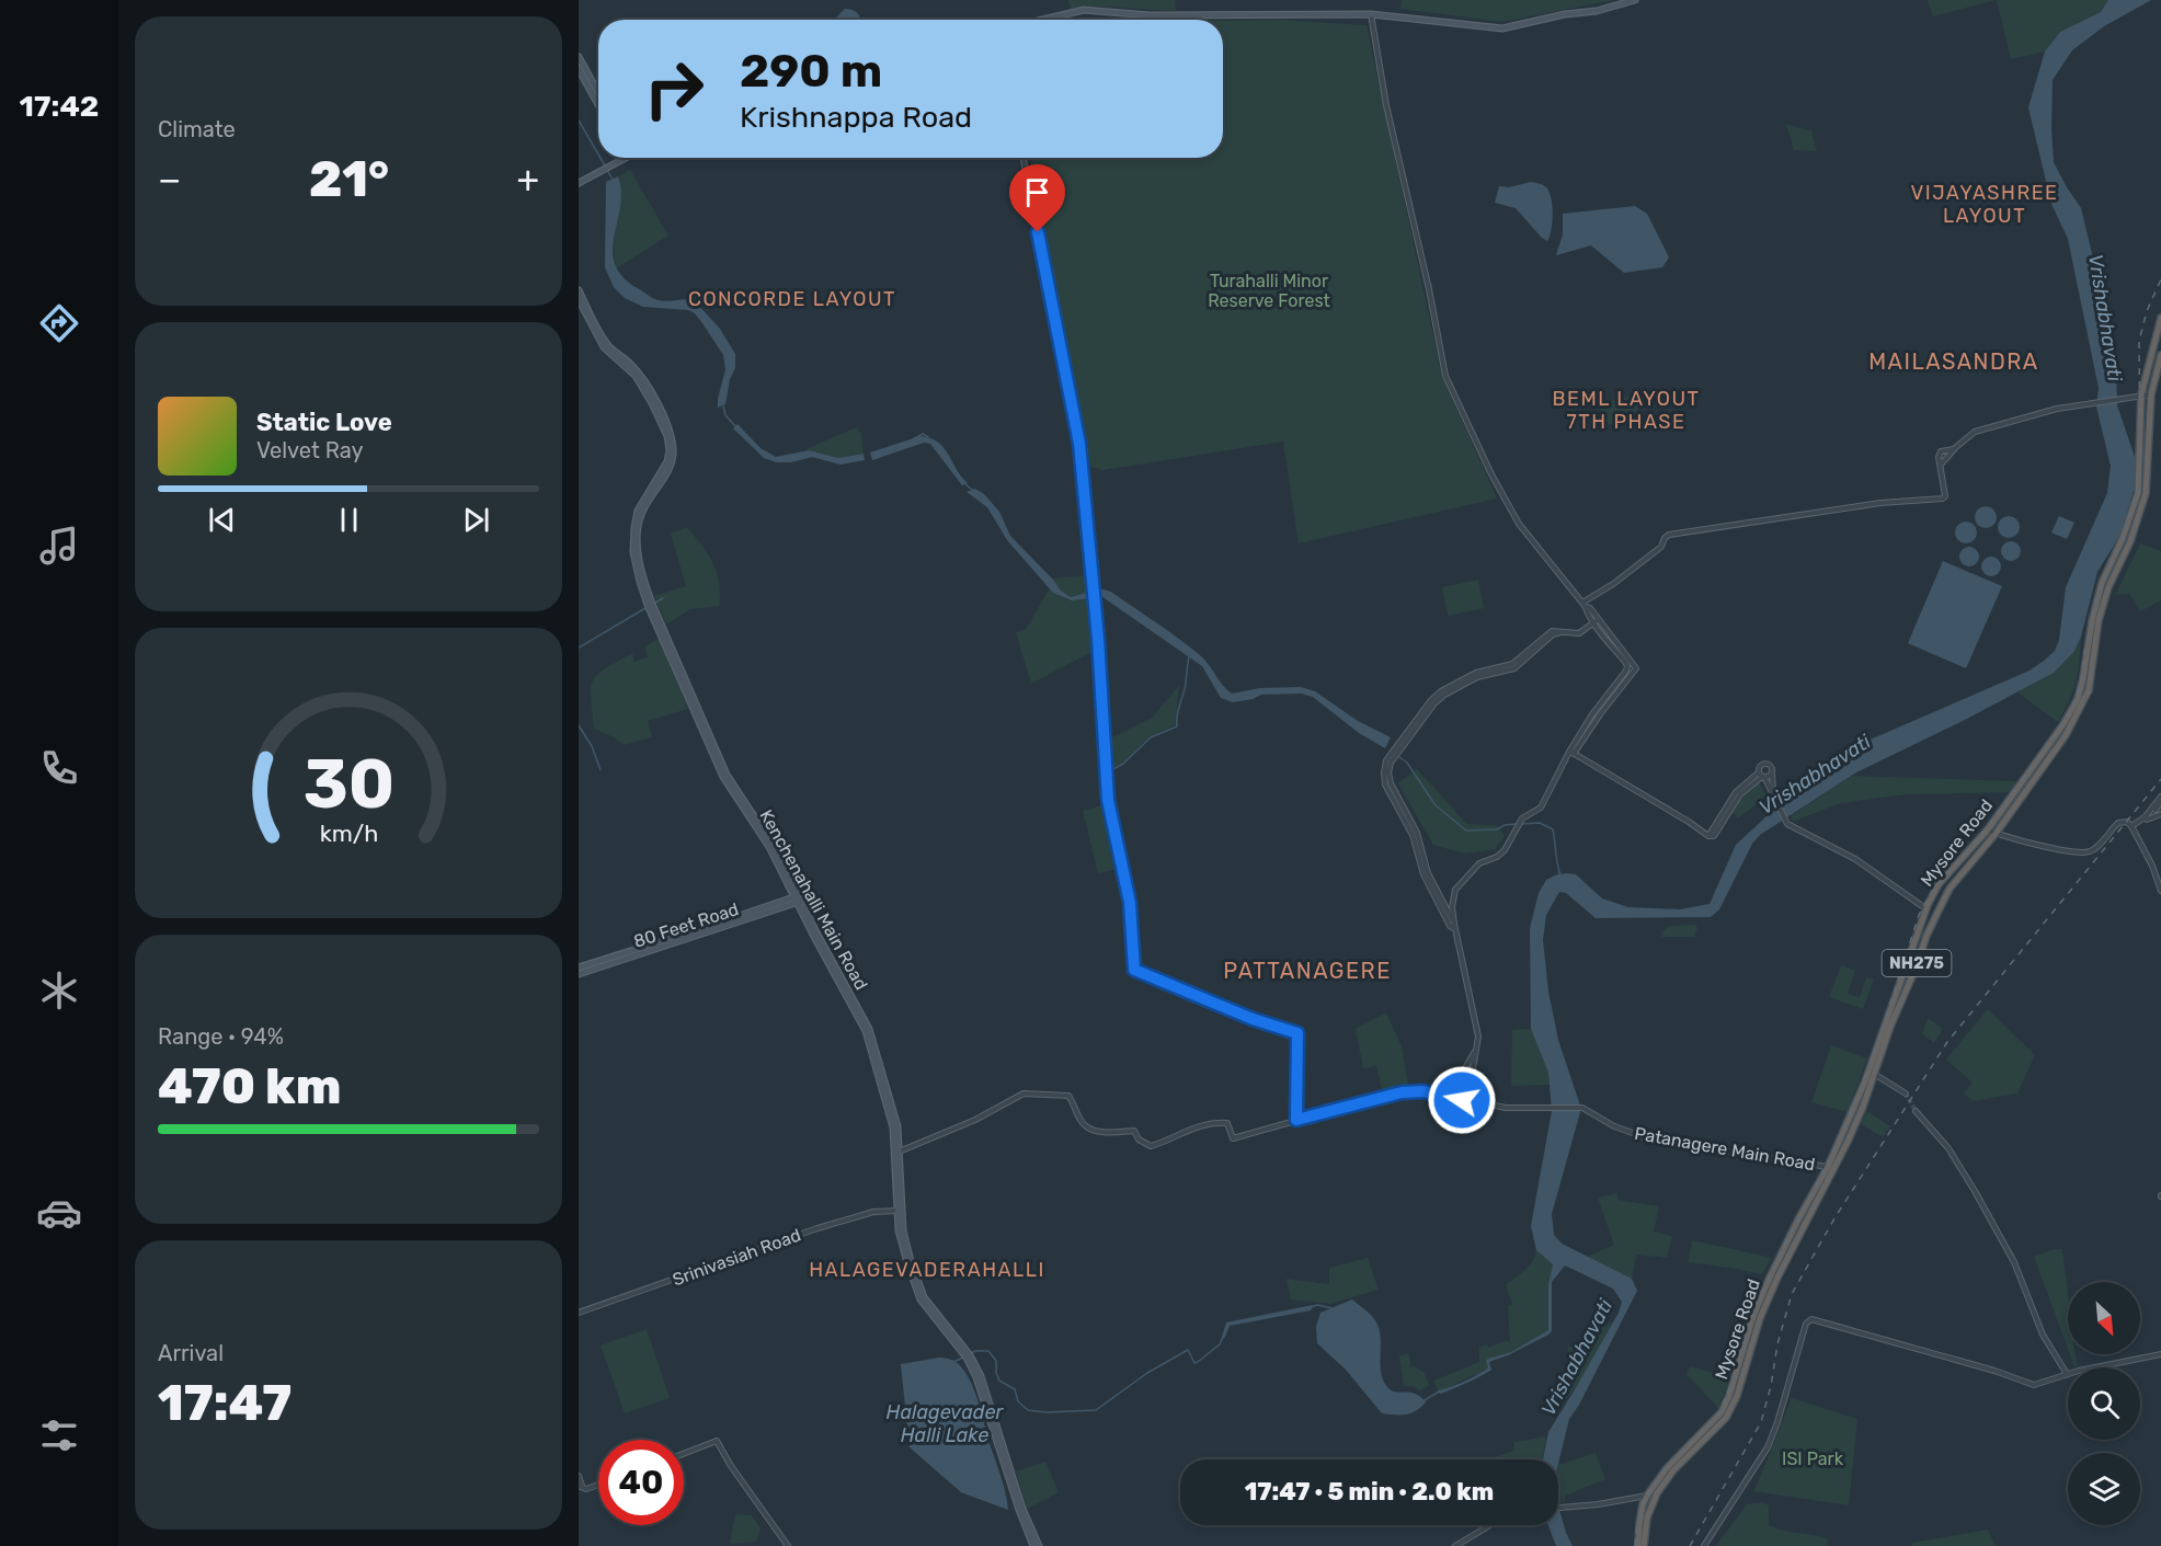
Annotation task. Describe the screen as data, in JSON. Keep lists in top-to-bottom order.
{
  "streets": {
    "highway": ["Mysore Road", "NH275"],
    "main road": ["Kenchenahalli Main Road", "80 Feet Road"],
    "street": ["Patanagere Main Road", "Srinivasiah Road"]
  },
  "crossings": [
    ["Mysore Road", "NH275"],
    ["Mysore Road", "Patanagere Main Road"],
    ["Kenchenahalli Main Road", "80 Feet Road"],
    ["Kenchenahalli Main Road", "Patanagere Main Road"],
    ["Kenchenahalli Main Road", "Srinivasiah Road"]
  ],
  "districts": [
    "VIJAYASHREE LAYOUT",
    "CONCORDE LAYOUT",
    "MAILASANDRA",
    "BEML LAYOUT 7TH PHASE",
    "PATTANAGERE",
    "HALAGEVADERAHALLI"
  ],
  "water": ["Vrishabhavati", "Halagevader Halli Lake"],
  "parks": ["Turahalli Minor Reserve Forest", "ISI Park"],
  "north": "bottom right",
  "page": {
    "tabs": "17:42",
    "tile": [
      "Climate",
      ["Range · 94%", "470 km"],
      ["Arrival", "17:47"]
    ],
    "turn": ["290 m", "Krishnappa Road"],
    "heat": ["−", "21°", "+"],
    "song": ["Static Love", "Velvet Ray"],
    "limit": "40",
    "trip": "17:47 · 5 min · 2.0 km",
    "gauge": ["30", "km/h"]
  }
}
